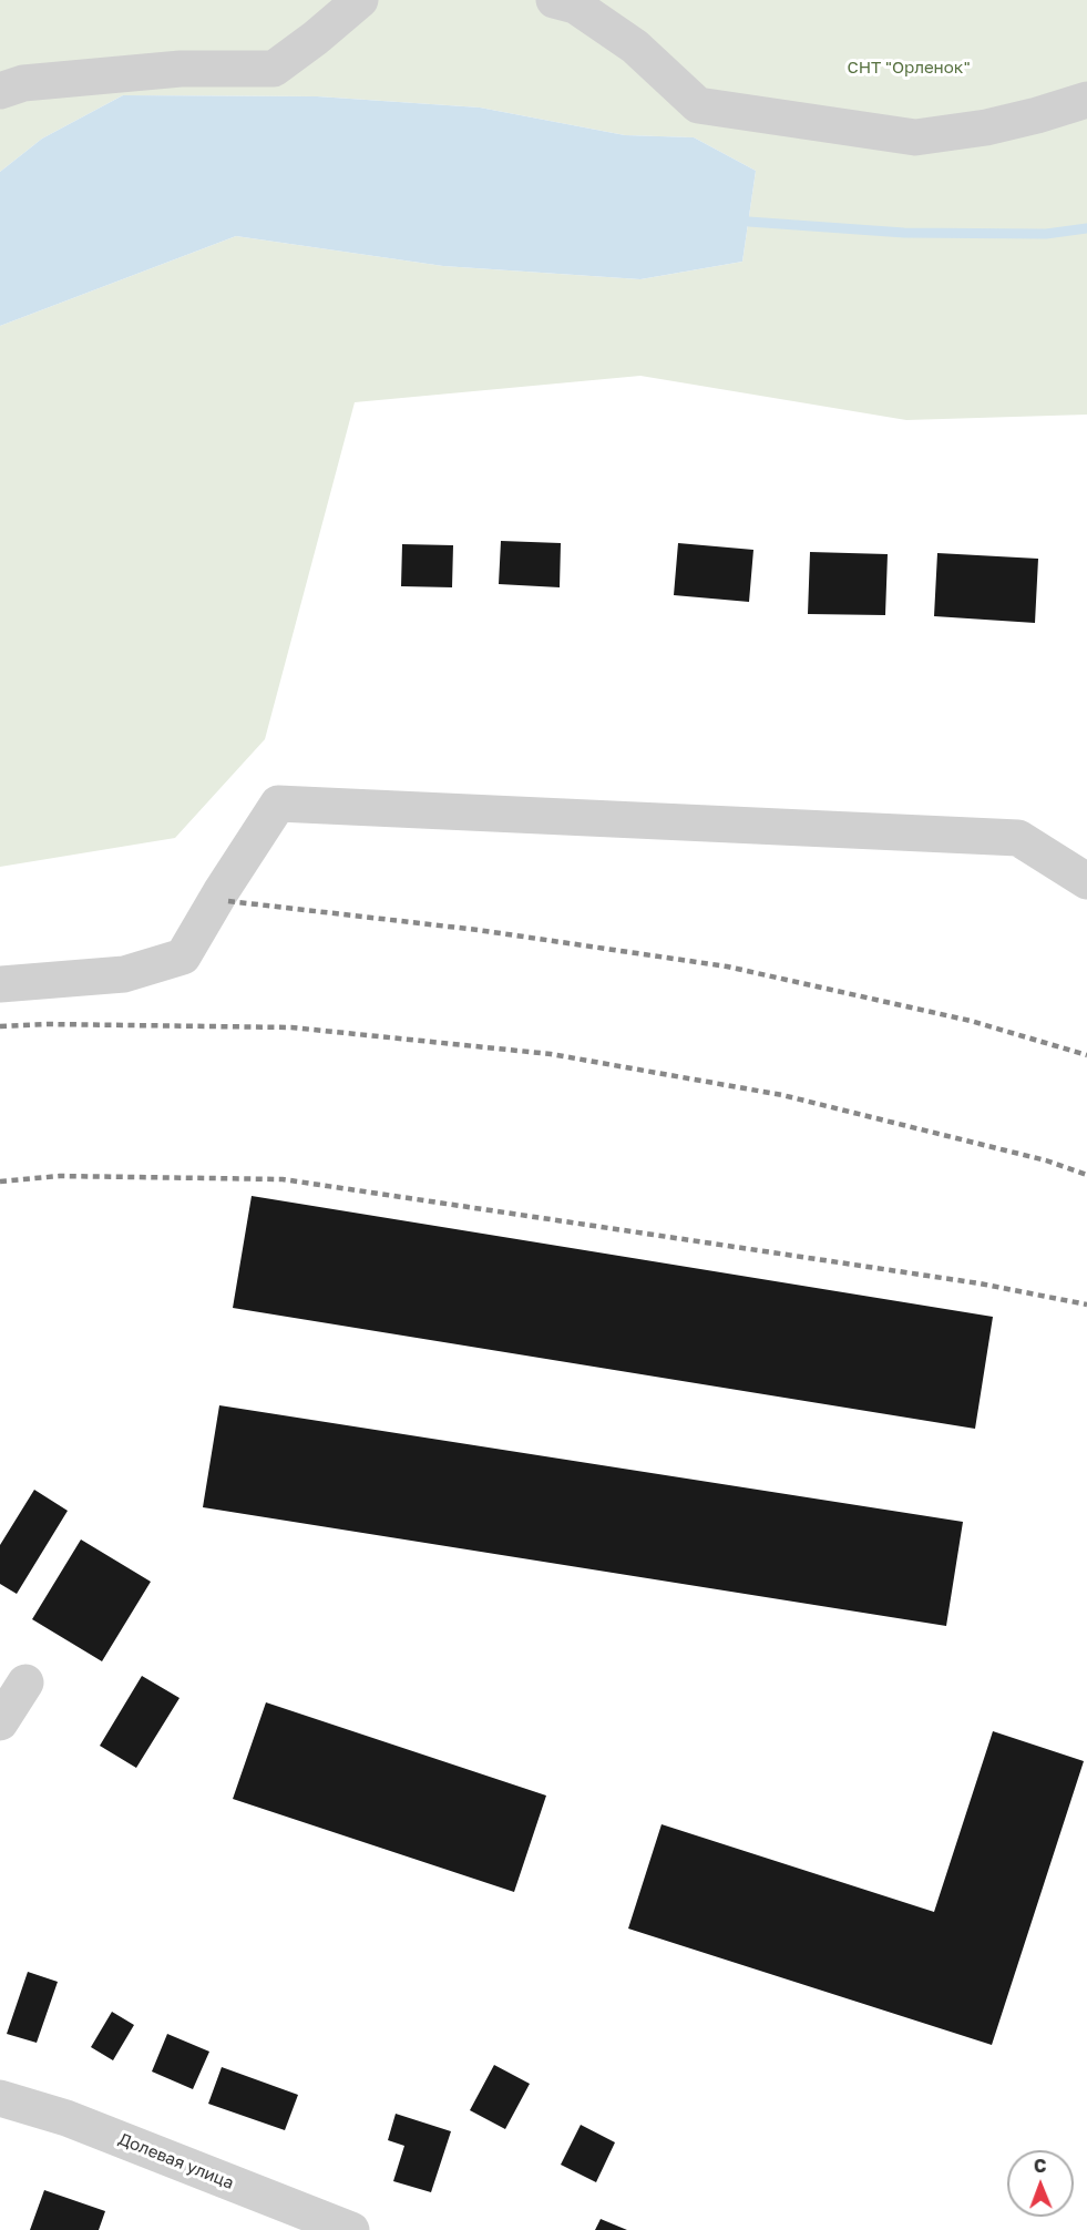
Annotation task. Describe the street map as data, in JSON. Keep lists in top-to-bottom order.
{
  "streets": {
    "street": ["Долевая улица"]
  },
  "parks": ["СНТ \"Орленок\""],
  "north": "top"
}
